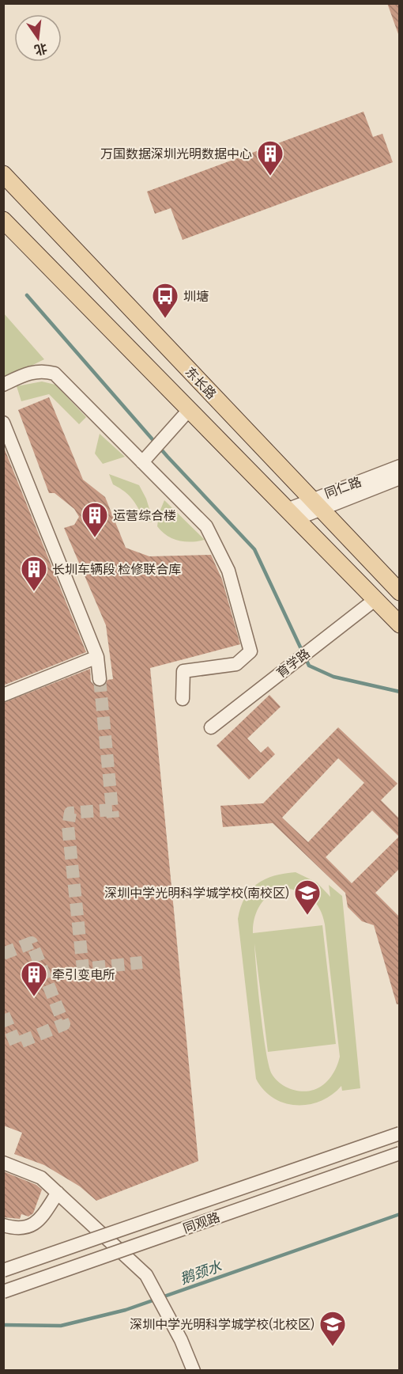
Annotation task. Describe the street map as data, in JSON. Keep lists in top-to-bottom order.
{
  "streets": {
    "main road": ["东长路"],
    "street": ["同仁路", "育学路", "同观路"]
  },
  "crossings": [
    ["东长路", "同仁路"],
    ["东长路", "育学路"]
  ],
  "water": ["鹅颈水"],
  "places": {
    "building": [
      "万国数据深圳光明数据中心",
      "运营综合楼",
      "长圳车辆段 检修联合库",
      "牵引变电所"
    ],
    "bus stop": ["圳塘"],
    "school or university": ["深圳中学光明科学城学校(南校区)", "深圳中学光明科学城学校(北校区)"]
  },
  "north": "bottom"
}
